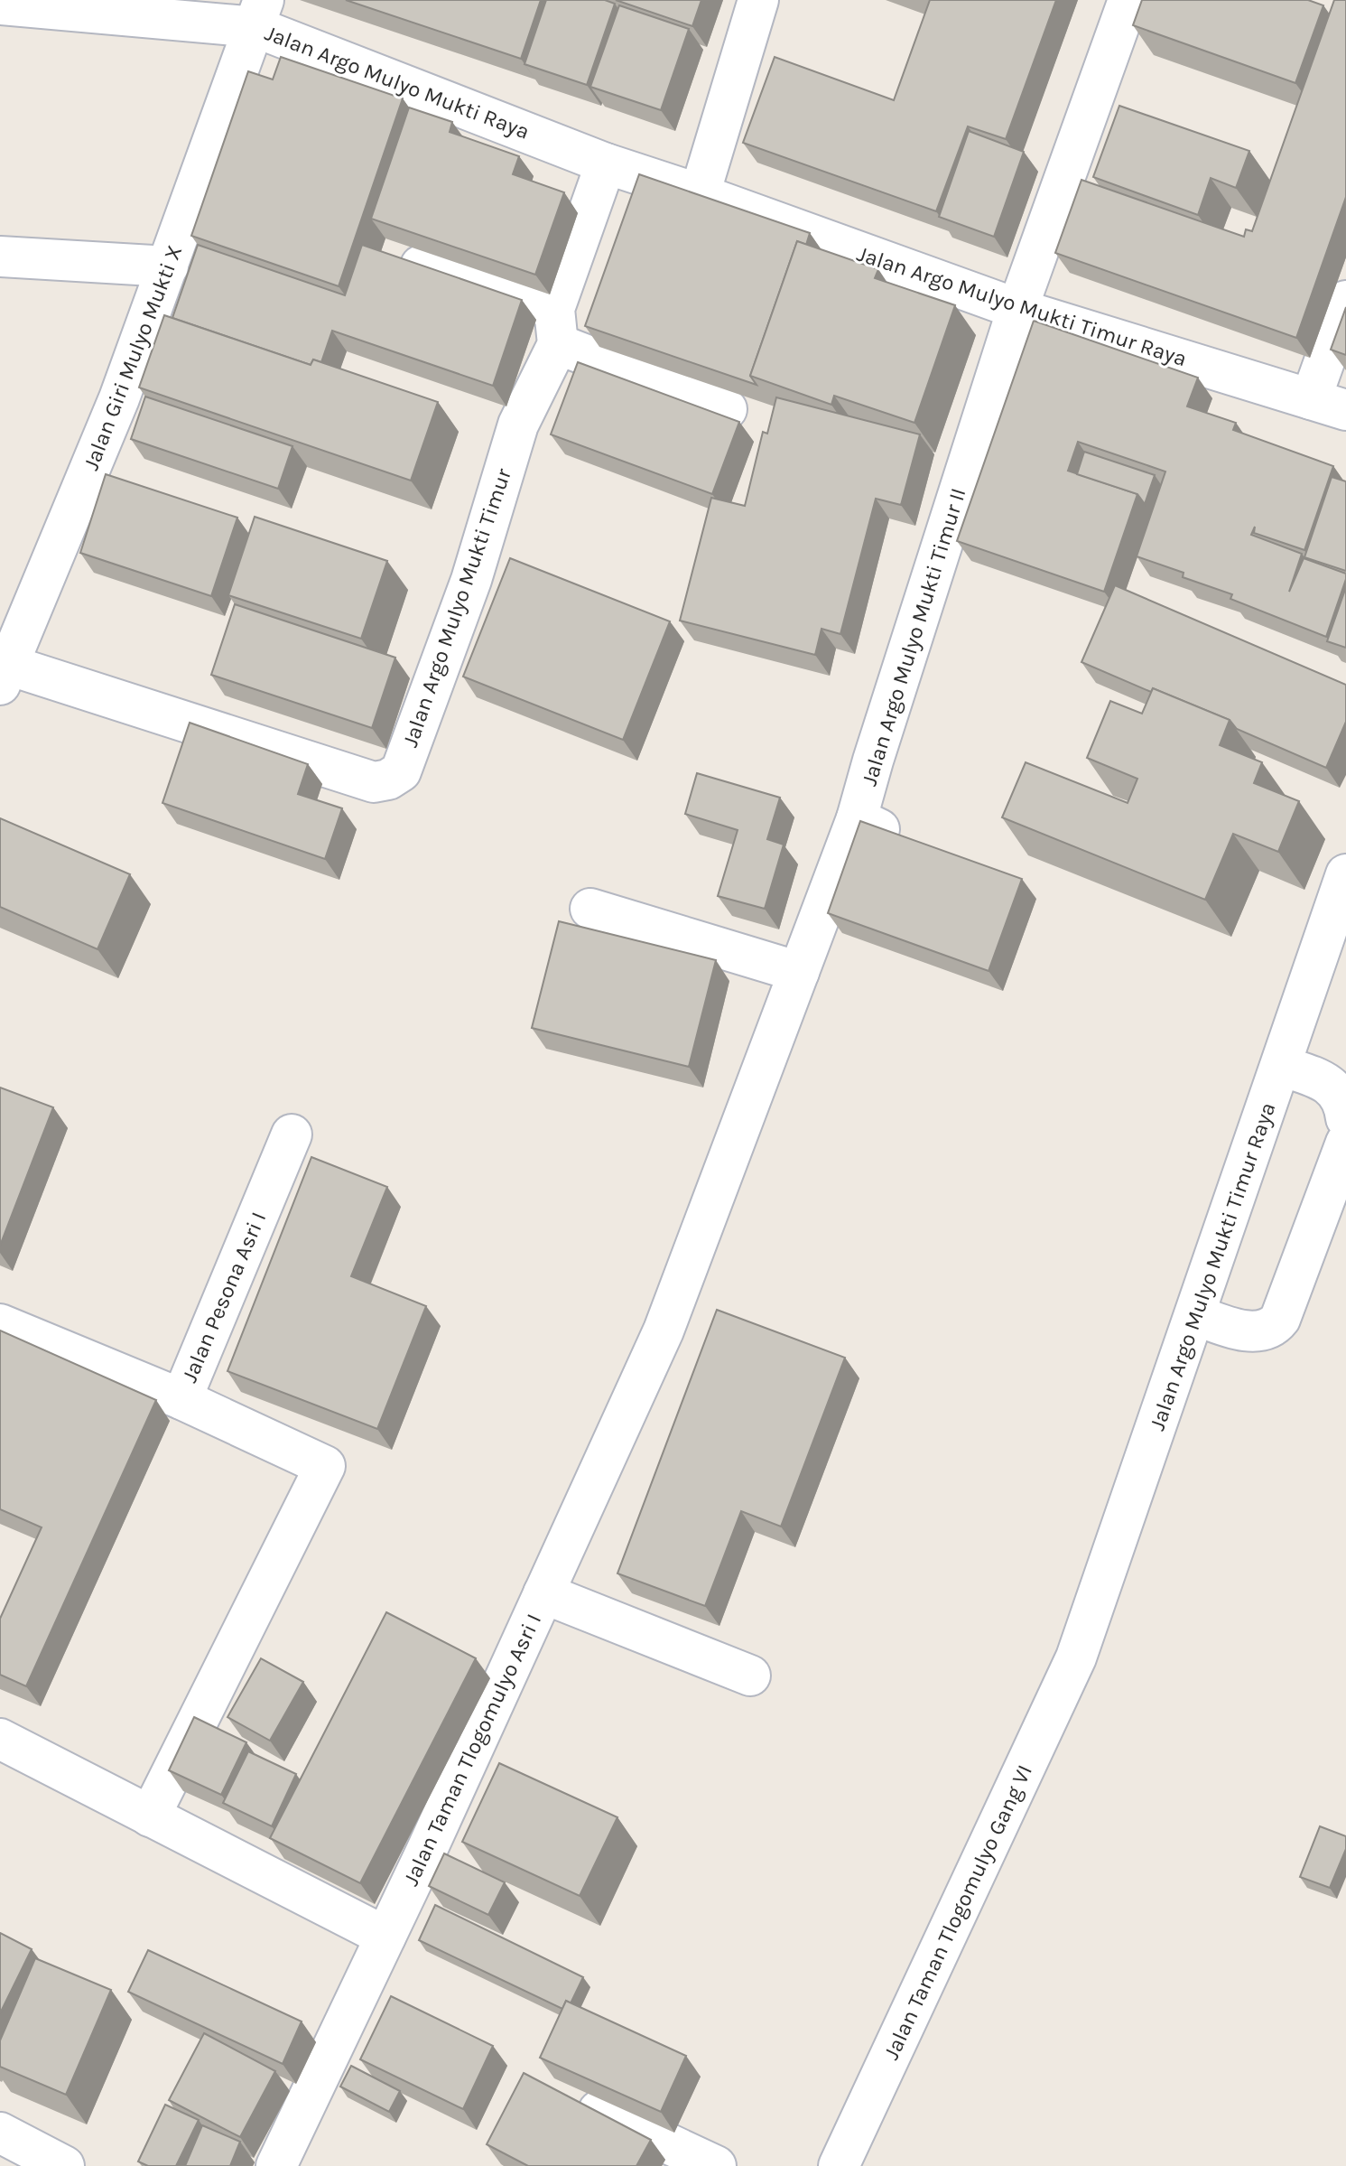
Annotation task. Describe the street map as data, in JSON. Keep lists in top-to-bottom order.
{
  "streets": {
    "street": [
      "Jalan Argo Mulyo Mukti Raya",
      "Jalan Argo Mulyo Mukti Timur Raya",
      "Jalan Giri Mulyo Mukti X",
      "Jalan Argo Mulyo Mukti Timur",
      "Jalan Argo Mulyo Mukti Timur II",
      "Jalan Pesona Asri I",
      "Jalan Taman Tlogomulyo Asri I",
      "Jalan Taman Tlogomulyo Gang VI"
    ]
  },
  "crossings": [
    ["Jalan Argo Mulyo Mukti Raya", "Jalan Argo Mulyo Mukti Timur Raya"],
    ["Jalan Argo Mulyo Mukti Raya", "Jalan Giri Mulyo Mukti X"],
    ["Jalan Argo Mulyo Mukti Raya", "Jalan Argo Mulyo Mukti Timur"],
    ["Jalan Argo Mulyo Mukti Timur Raya", "Jalan Argo Mulyo Mukti Timur II"],
    ["Jalan Argo Mulyo Mukti Timur Raya", "Jalan Taman Tlogomulyo Gang VI"],
    ["Jalan Giri Mulyo Mukti X", "Jalan Argo Mulyo Mukti Timur"],
    ["Jalan Argo Mulyo Mukti Timur II", "Jalan Taman Tlogomulyo Asri I"]
  ]
}
